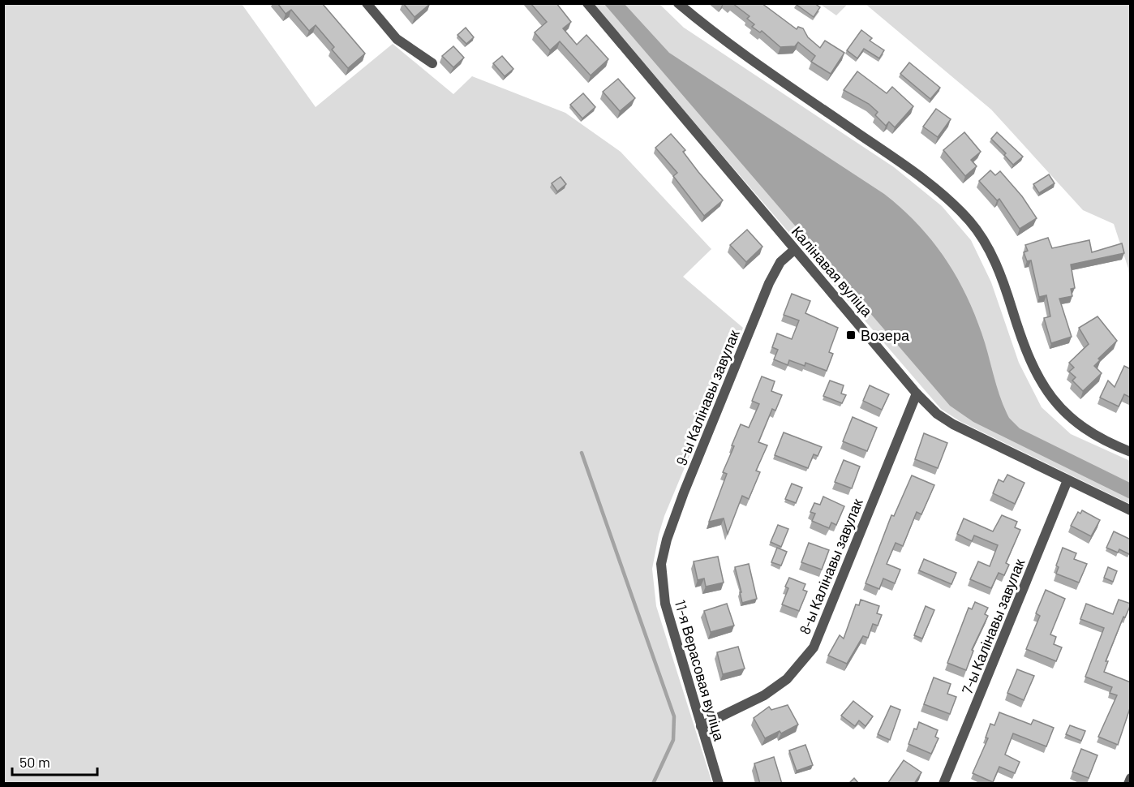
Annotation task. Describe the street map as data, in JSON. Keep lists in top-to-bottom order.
{
  "streets": {
    "street": [
      "Калінавая вуліца",
      "9-ы Калінавы завулак",
      "8-ы Калінавы завулак",
      "7-ы Калінавы завулак",
      "11-я Верасовая вуліца"
    ]
  },
  "crossings": [
    ["Калінавая вуліца", "9-ы Калінавы завулак"],
    ["Калінавая вуліца", "8-ы Калінавы завулак"],
    ["Калінавая вуліца", "7-ы Калінавы завулак"],
    ["9-ы Калінавы завулак", "11-я Верасовая вуліца"],
    ["8-ы Калінавы завулак", "11-я Верасовая вуліца"]
  ],
  "places": {
    "transit": ["Возера"]
  },
  "scale_bar": "50 m"
}
